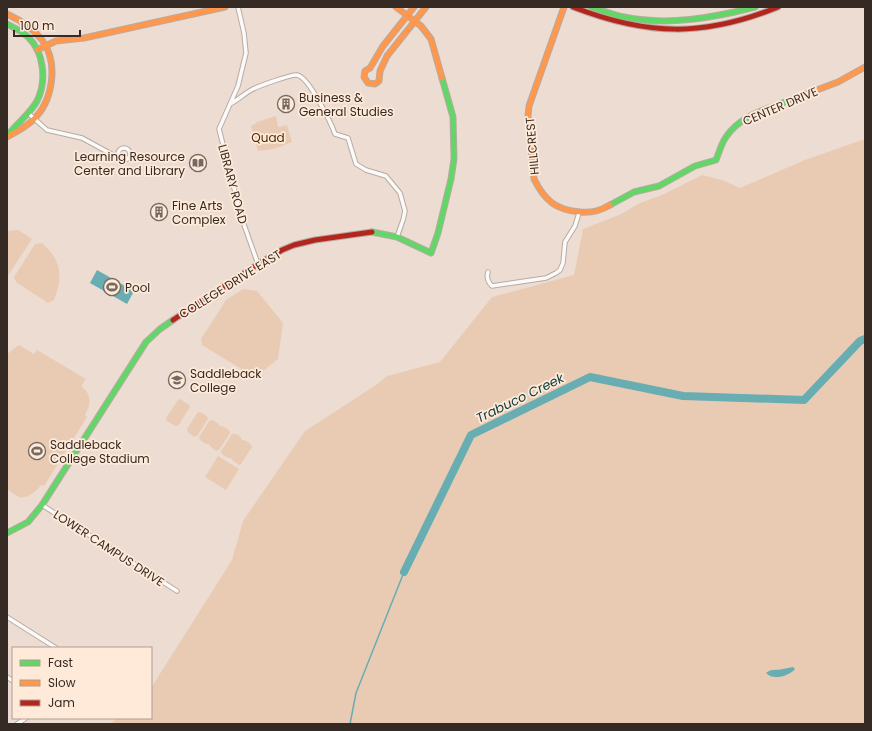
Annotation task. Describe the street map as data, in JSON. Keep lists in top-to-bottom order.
{
  "streets": {
    "street": [
      "CENTER DRIVE",
      "HILLCREST",
      "LIBRARY ROAD",
      "COLLEGE DRIVE EAST",
      "LOWER CAMPUS DRIVE"
    ]
  },
  "crossings": [
    ["CENTER DRIVE", "HILLCREST"],
    ["LIBRARY ROAD", "COLLEGE DRIVE EAST"],
    ["COLLEGE DRIVE EAST", "LOWER CAMPUS DRIVE"]
  ],
  "water": ["Trabuco Creek"],
  "parks": ["Quad"],
  "places": {
    "building": ["Business & General Studies", "Fine Arts Complex"],
    "library": ["Learning Resource Center and Library"],
    "sports": ["Pool", "Saddleback College Stadium"],
    "school or university": ["Saddleback College"]
  },
  "legend": ["Fast", "Slow", "Jam"],
  "scale_bar": "100 m"
}
